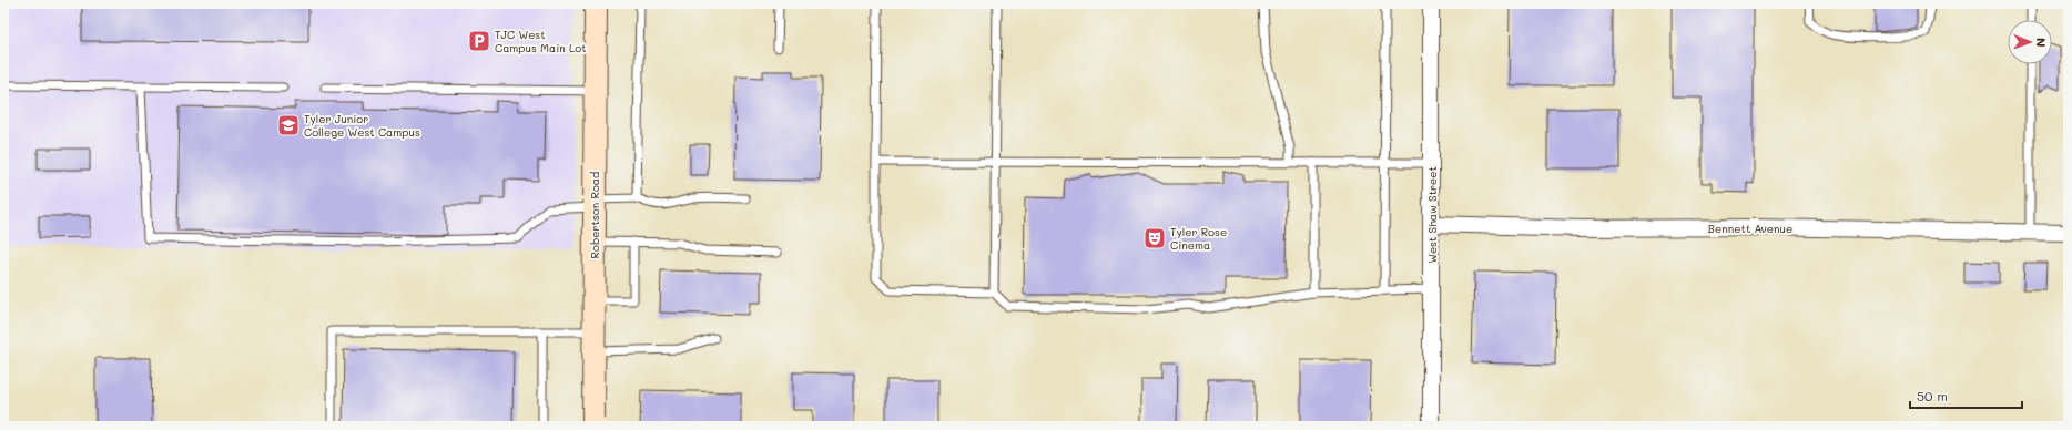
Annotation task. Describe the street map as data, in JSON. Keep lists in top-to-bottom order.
{
  "streets": {
    "street": ["Robertson Road", "West Shaw Street", "Bennett Avenue"]
  },
  "crossings": [
    ["West Shaw Street", "Bennett Avenue"]
  ],
  "places": {
    "parking": ["TJC West Campus Main Lot"],
    "school or university": ["Tyler Junior College West Campus"],
    "theatre": ["Tyler Rose Cinema"]
  },
  "scale_bar": "50 m",
  "north": "right"
}
